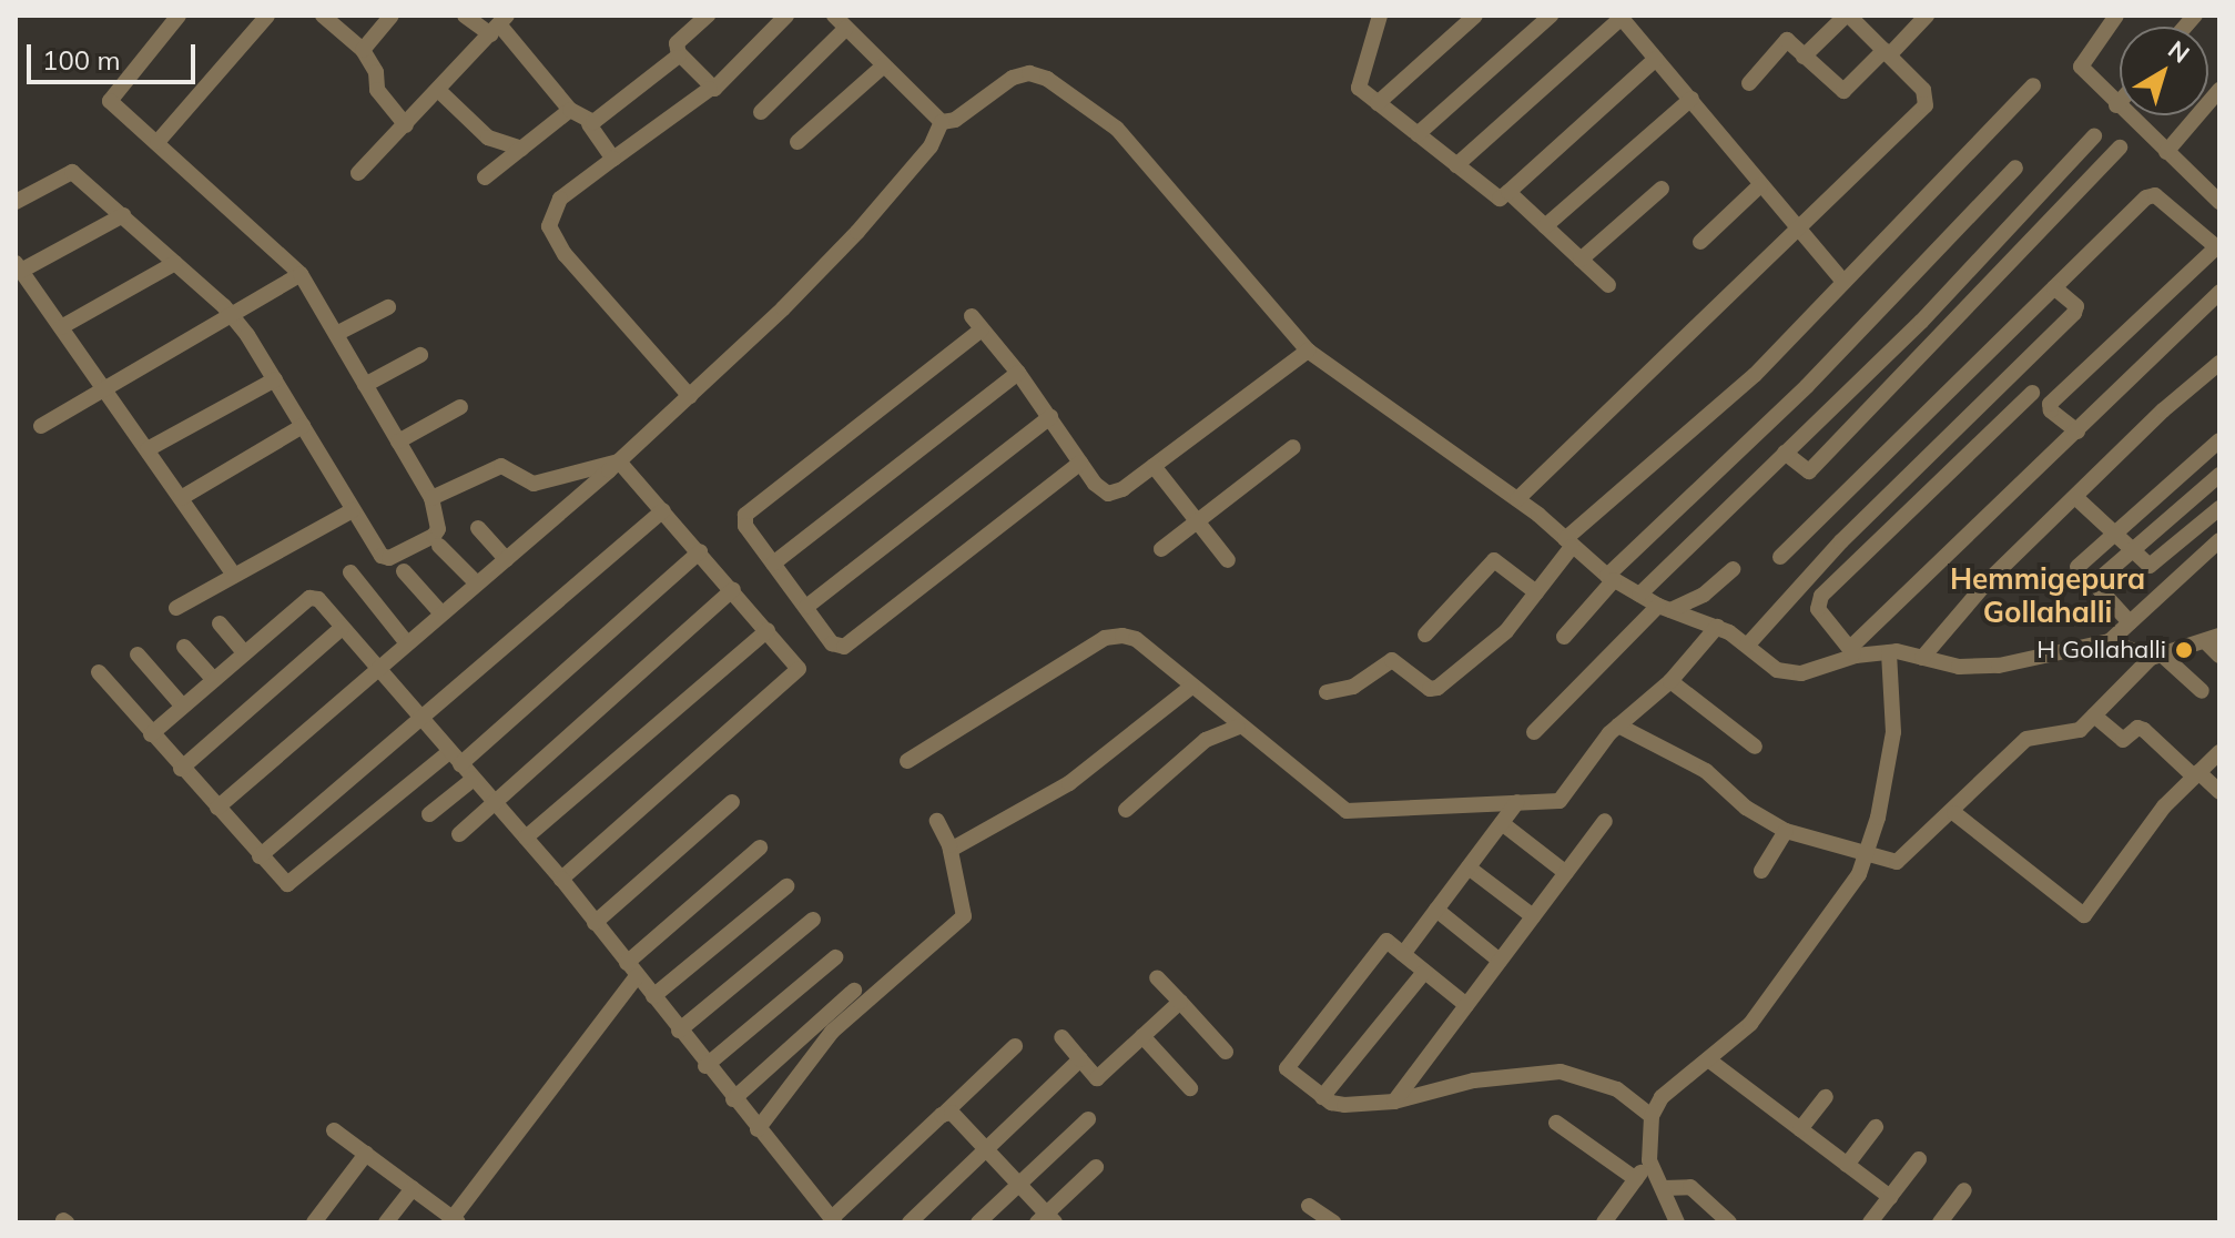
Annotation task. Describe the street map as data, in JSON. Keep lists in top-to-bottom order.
{
  "districts": ["Hemmigepura Gollahalli"],
  "places": ["H Gollahalli"],
  "scale_bar": "100 m",
  "north": "top right"
}
